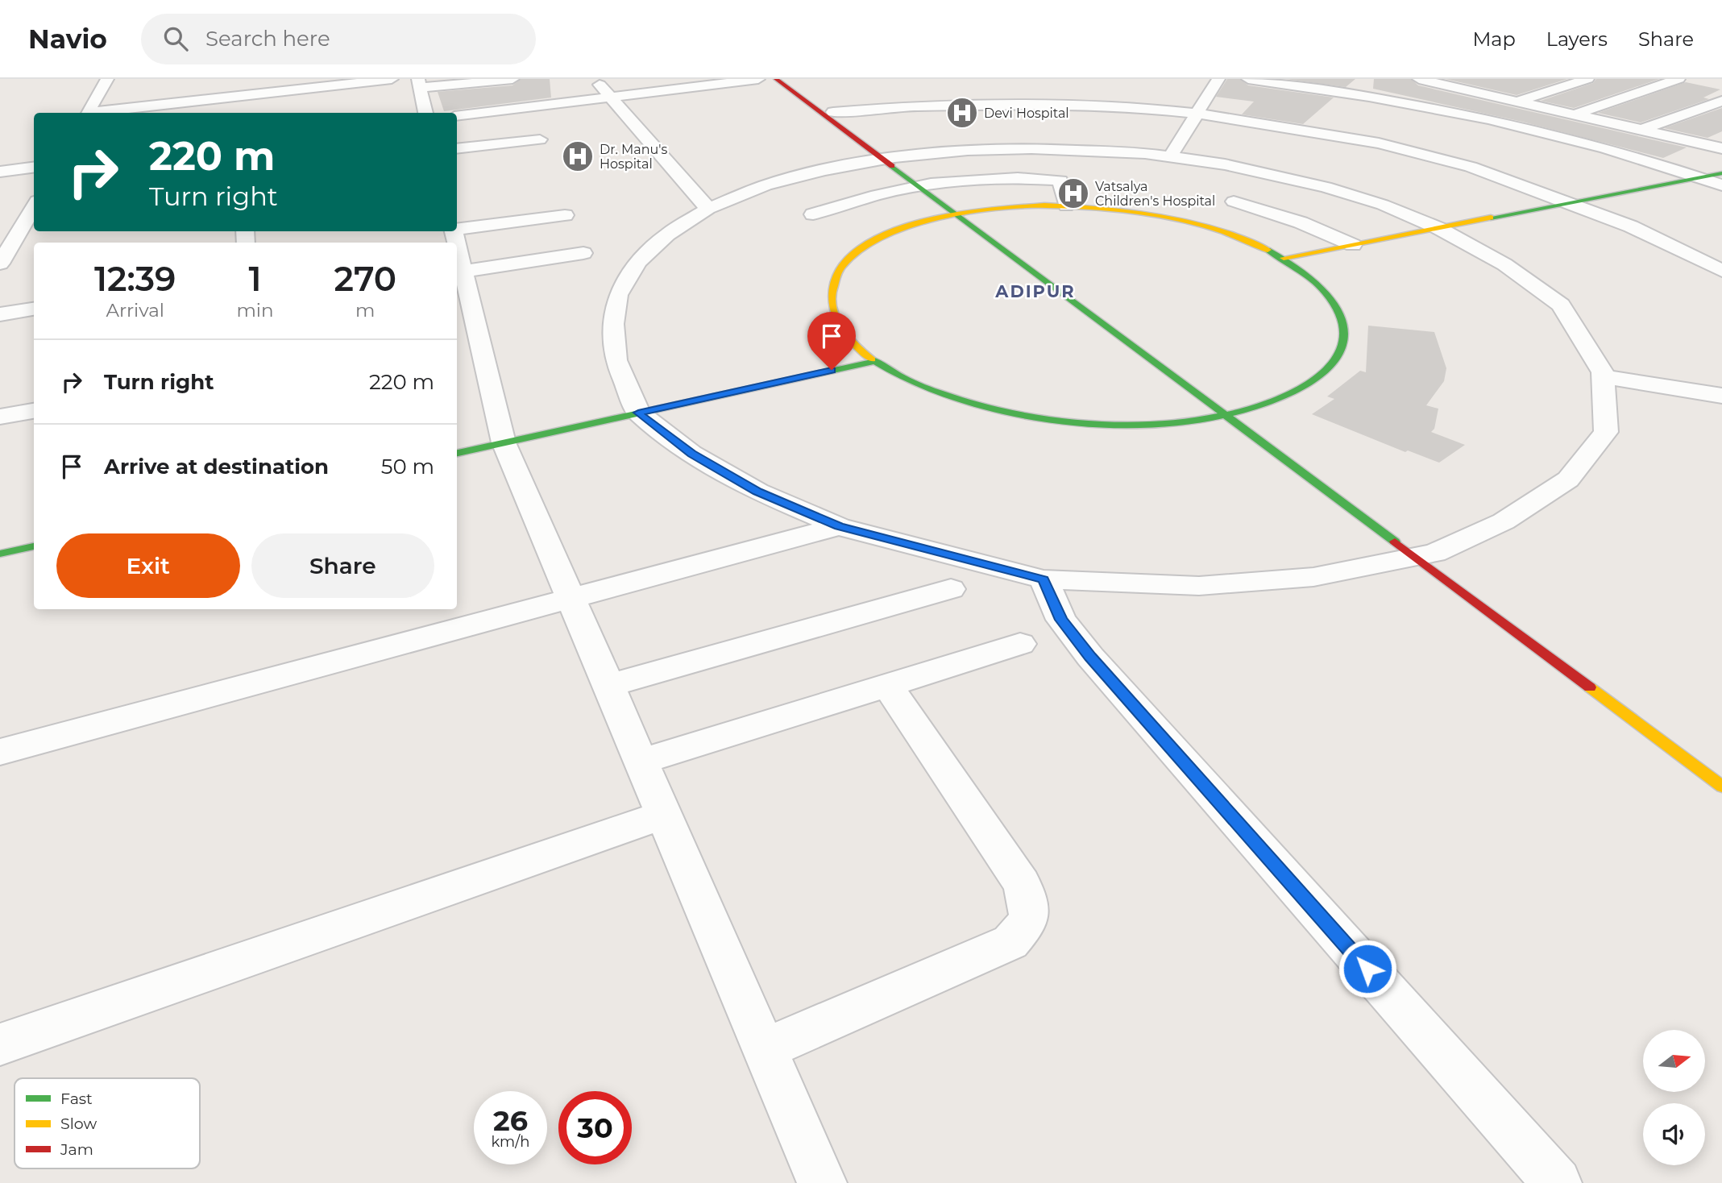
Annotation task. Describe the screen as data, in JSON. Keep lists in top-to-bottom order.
{
  "districts": ["ADIPUR"],
  "places": {
    "hospital": ["Devi Hospital", "Dr. Manu's Hospital", "Vatsalya Children's Hospital"]
  },
  "legend": ["Fast", "Slow", "Jam"],
  "north": "right",
  "page": {
    "header": "Navio",
    "search": "Search here",
    "nav": ["Map", "Layers", "Share"],
    "turn": ["220 m", "Turn right"],
    "eta": [
      "12:39",
      "Arrival",
      "1",
      "min",
      "270",
      "m"
    ],
    "list": [
      {
        "name": "Turn right",
        "value": "220 m"
      },
      {
        "name": "Arrive at destination",
        "value": "50 m"
      }
    ],
    "buttons": ["Exit", "Share"],
    "speed": "26 km/h",
    "limit": "30"
  }
}
